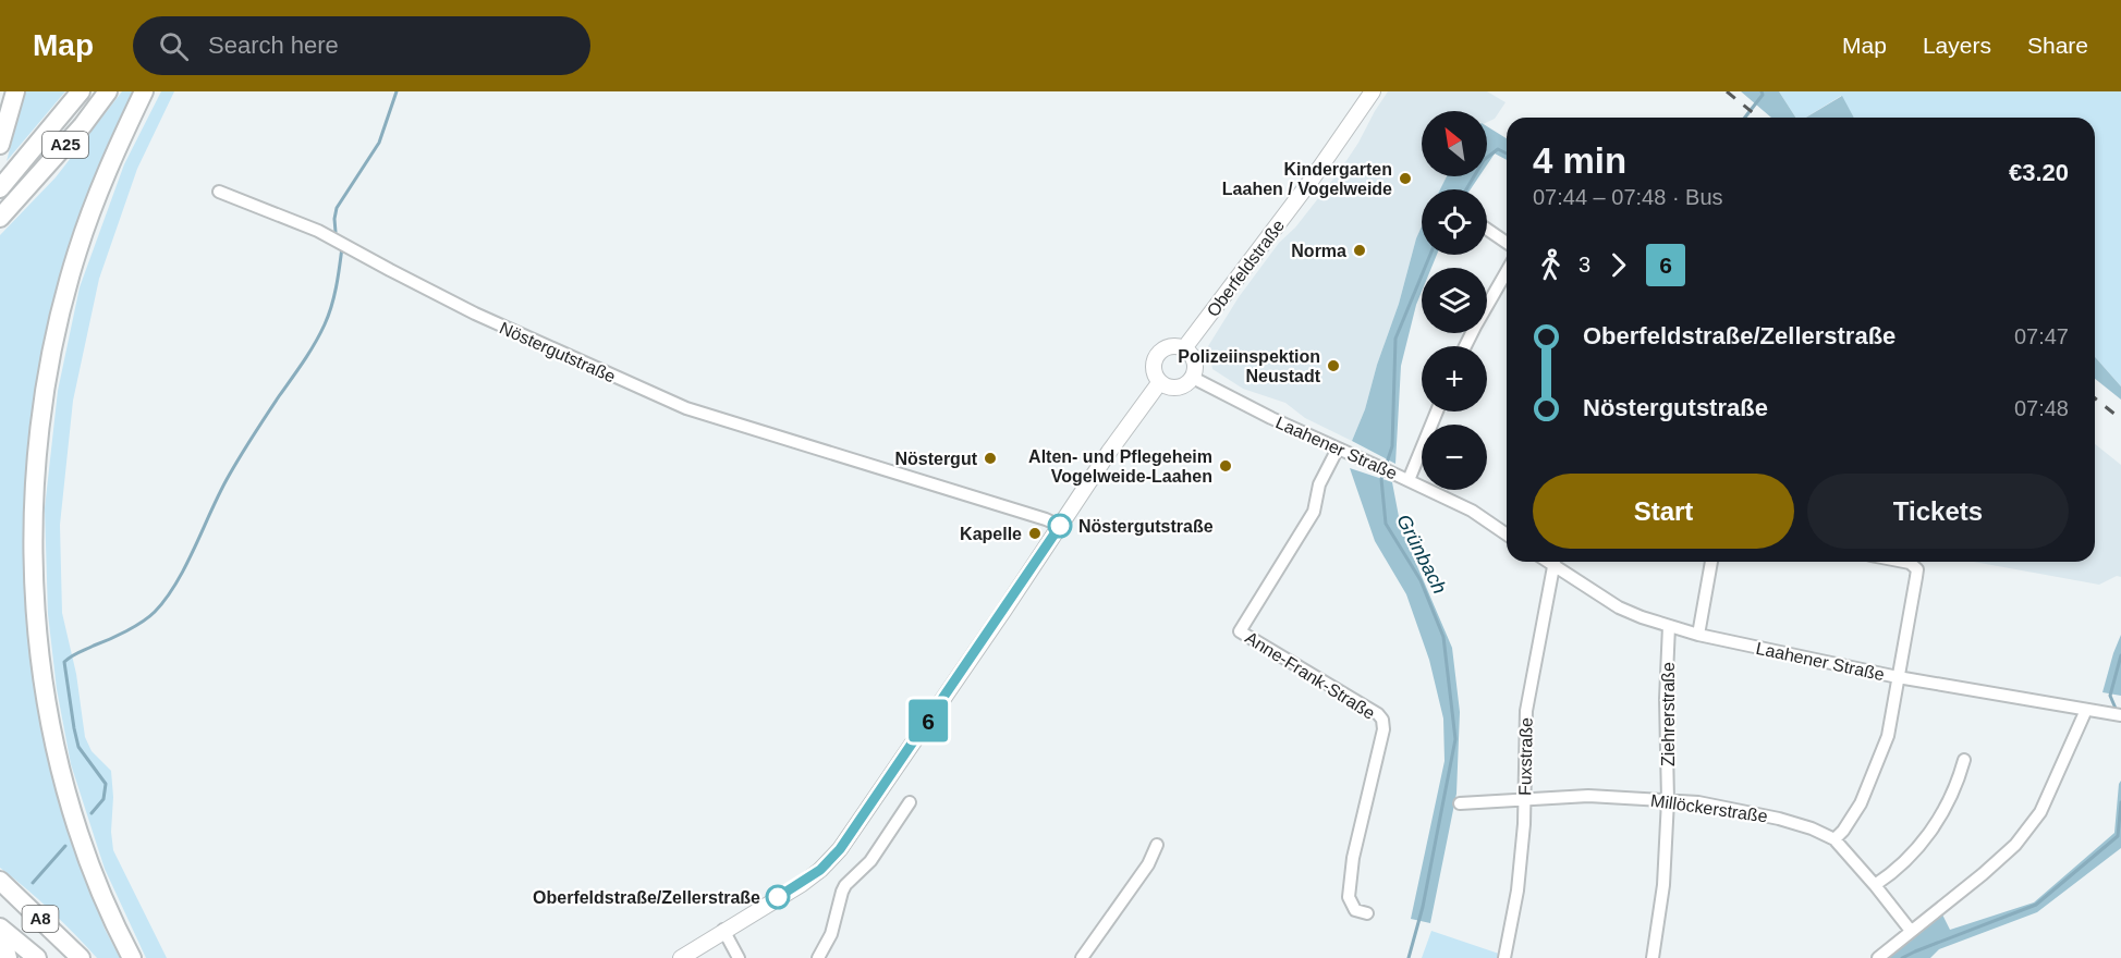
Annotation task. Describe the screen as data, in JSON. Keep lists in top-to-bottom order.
{
  "streets": {
    "highway": ["A25", "A8"],
    "main road": ["Oberfeldstraße"],
    "street": [
      "Nöstergutstraße",
      "Laahener Straße",
      "Anne-Frank-Straße",
      "Ziehrerstraße",
      "Fuxstraße",
      "Millöckerstraße"
    ]
  },
  "crossings": [
    ["Oberfeldstraße", "Laahener Straße"],
    ["Laahener Straße", "Anne-Frank-Straße"],
    ["Laahener Straße", "Ziehrerstraße"],
    ["Ziehrerstraße", "Millöckerstraße"],
    ["Fuxstraße", "Millöckerstraße"]
  ],
  "water": ["Grünbach"],
  "places": [
    "Kindergarten Laahen / Vogelweide",
    "Norma",
    "Polizeiinspektion Neustadt",
    "Nöstergut",
    "Alten- und Pflegeheim Vogelweide-Laahen",
    "Nöstergutstraße",
    "Kapelle",
    "Oberfeldstraße/Zellerstraße"
  ],
  "lines": ["bus line 6"],
  "north": "top left",
  "page": {
    "header": "Map",
    "search": "Search here",
    "nav": ["Map", "Layers", "Share"],
    "on_map": "6",
    "map_buttons": ["+", "−"],
    "heading": ["4 min", "07:44 – 07:48 · Bus", "€3.20"],
    "legs": ["3", "6"],
    "list": [
      {
        "name": "Oberfeldstraße/Zellerstraße",
        "value": "07:47"
      },
      {
        "name": "Nöstergutstraße",
        "value": "07:48"
      }
    ],
    "buttons": ["Start", "Tickets"]
  }
}
